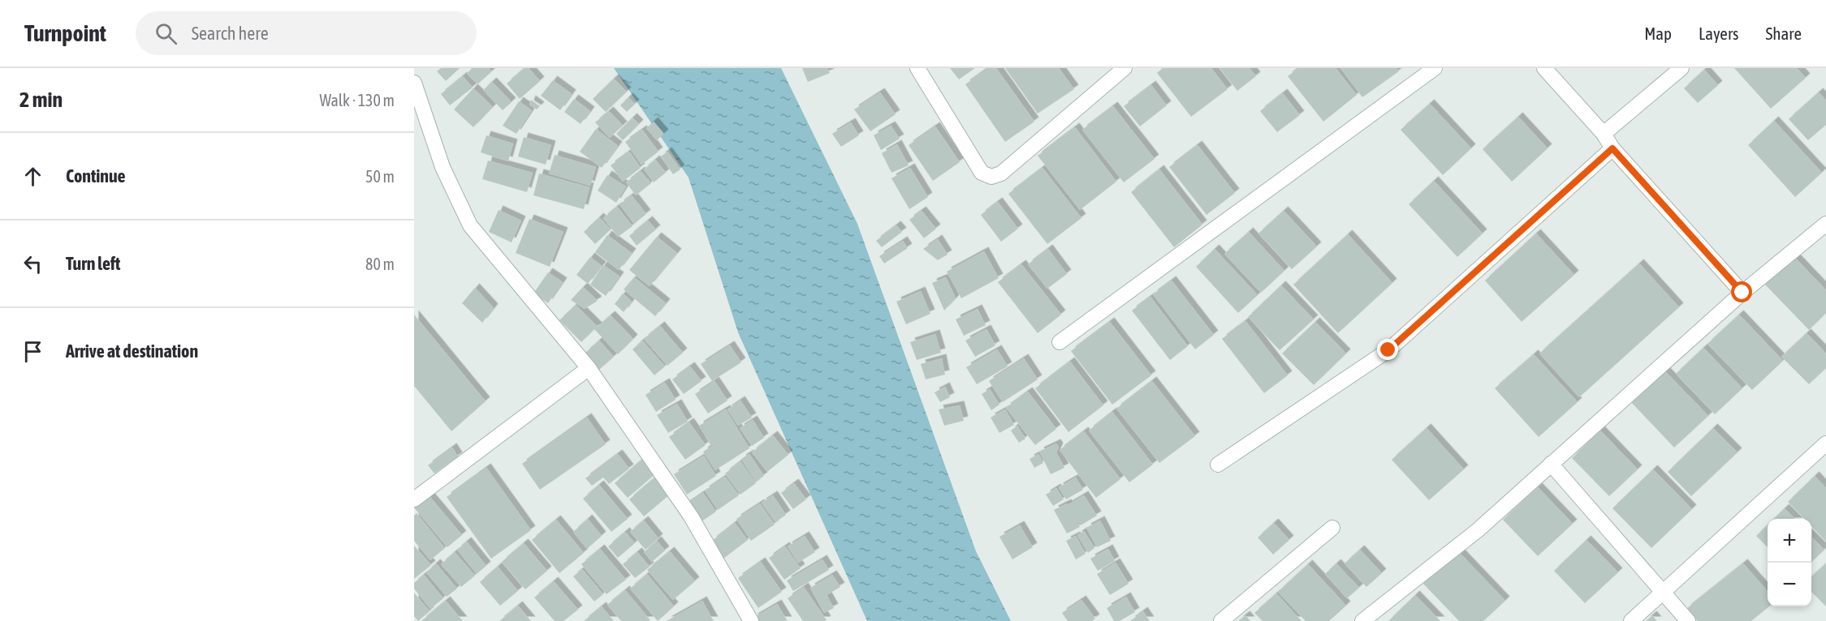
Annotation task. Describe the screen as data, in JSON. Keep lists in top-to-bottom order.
{
  "page": {
    "header": "Turnpoint",
    "search": "Search here",
    "nav": ["Map", "Layers", "Share"],
    "heading": ["2 min", "Walk · 130 m"],
    "list": [
      ["Continue", "50 m"],
      ["Turn left", "80 m"],
      "Arrive at destination"
    ],
    "map_buttons": ["+", "−"]
  }
}
